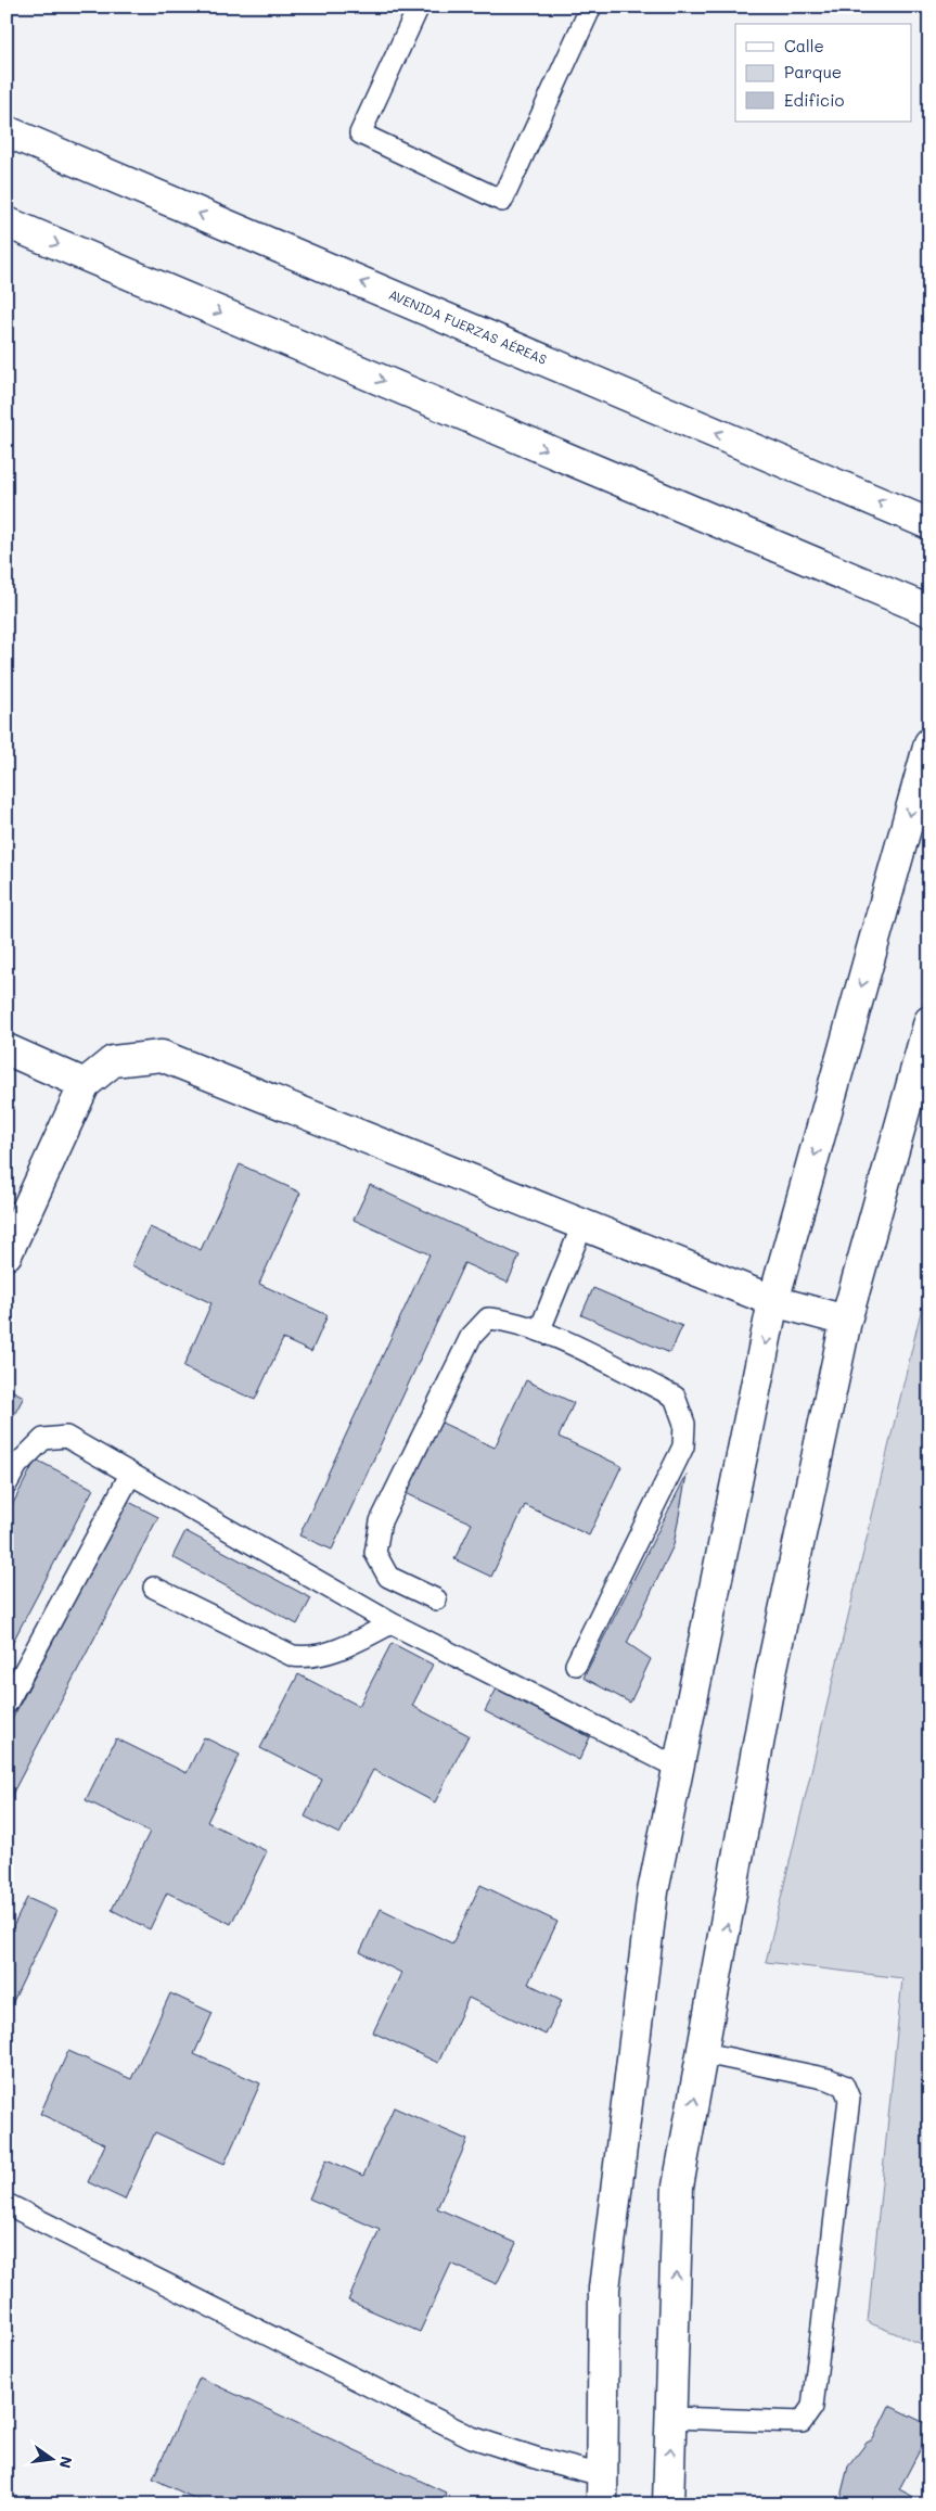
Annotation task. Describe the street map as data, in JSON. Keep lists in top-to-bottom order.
{
  "streets": {
    "street": ["AVENIDA FUERZAS AÉREAS"]
  },
  "legend": ["Calle", "Parque", "Edificio"],
  "north": "right"
}
